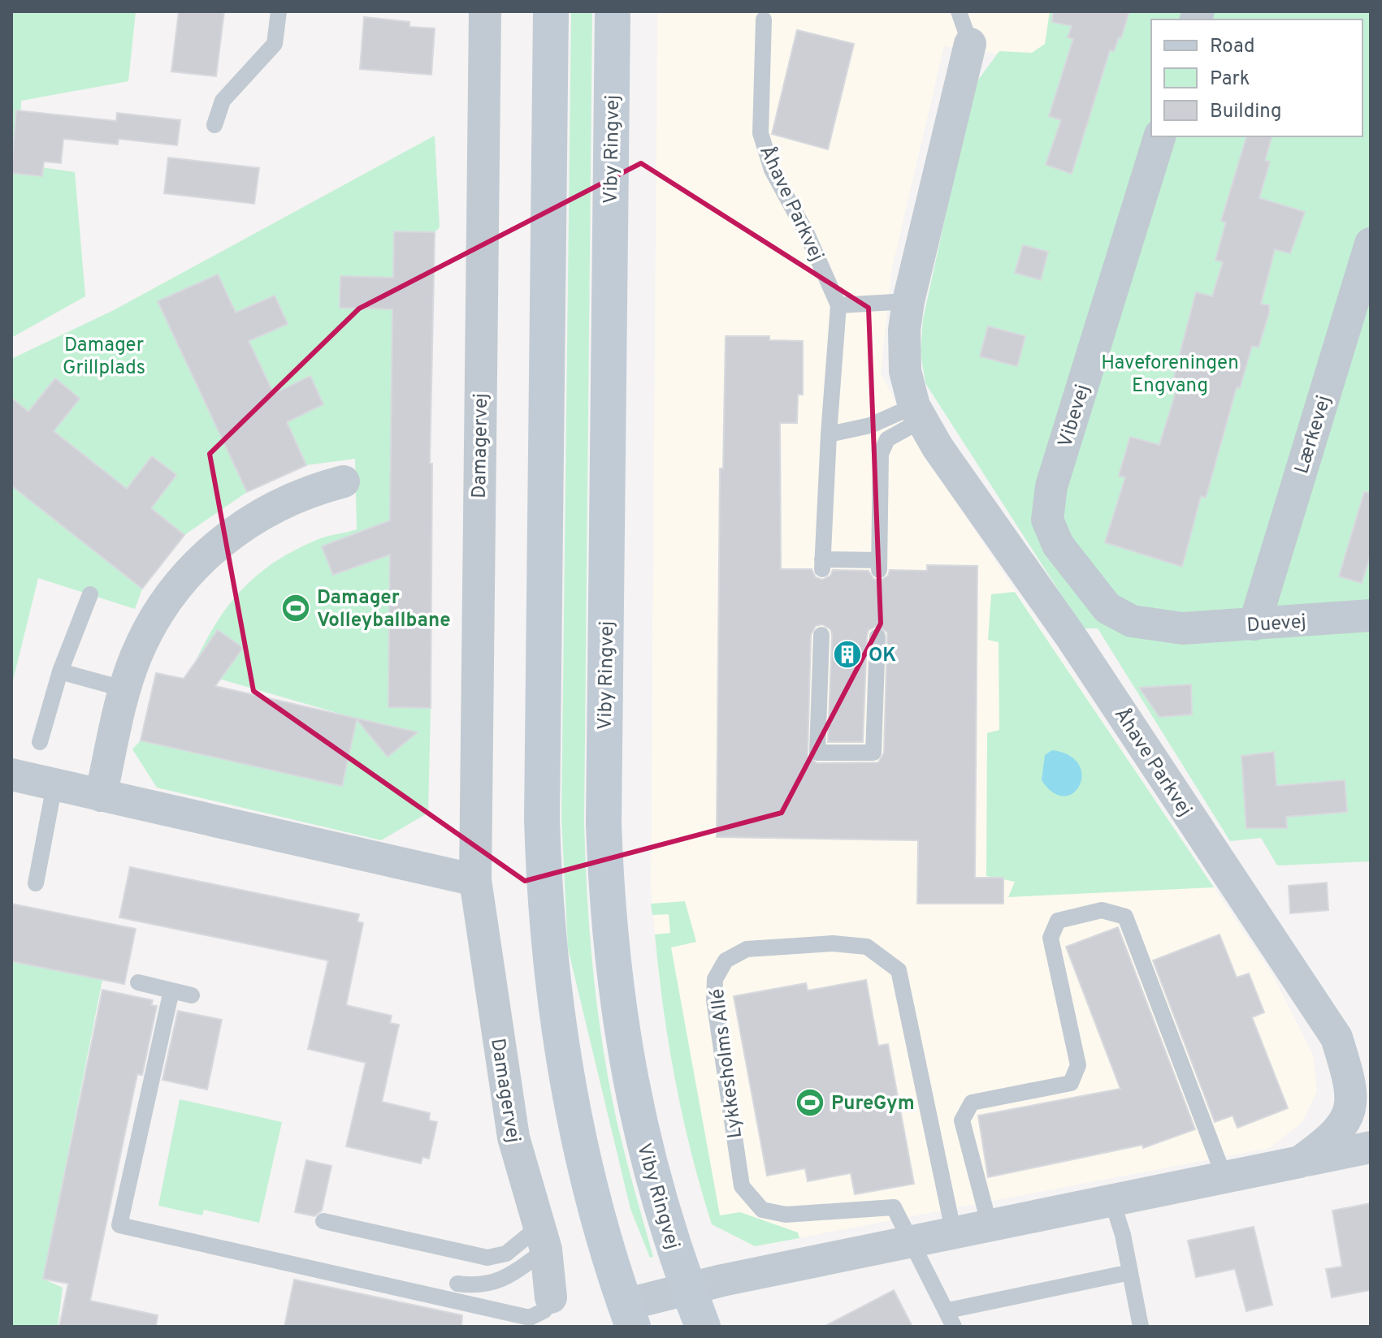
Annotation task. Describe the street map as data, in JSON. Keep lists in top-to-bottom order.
{
  "streets": {
    "main road": ["Viby Ringvej"],
    "street": [
      "Åhave Parkvej",
      "Vibevej",
      "Lærkevej",
      "Damagervej",
      "Duevej"
    ],
    "lane": ["Lykkesholms Allé"]
  },
  "crossings": [
    ["Vibevej", "Duevej"],
    ["Lærkevej", "Duevej"]
  ],
  "parks": ["Damager Grillplads", "Haveforeningen Engvang"],
  "places": {
    "sports": ["Damager Volleyballbane", "PureGym"],
    "building": ["OK"]
  },
  "legend": ["Road", "Park", "Building"]
}
